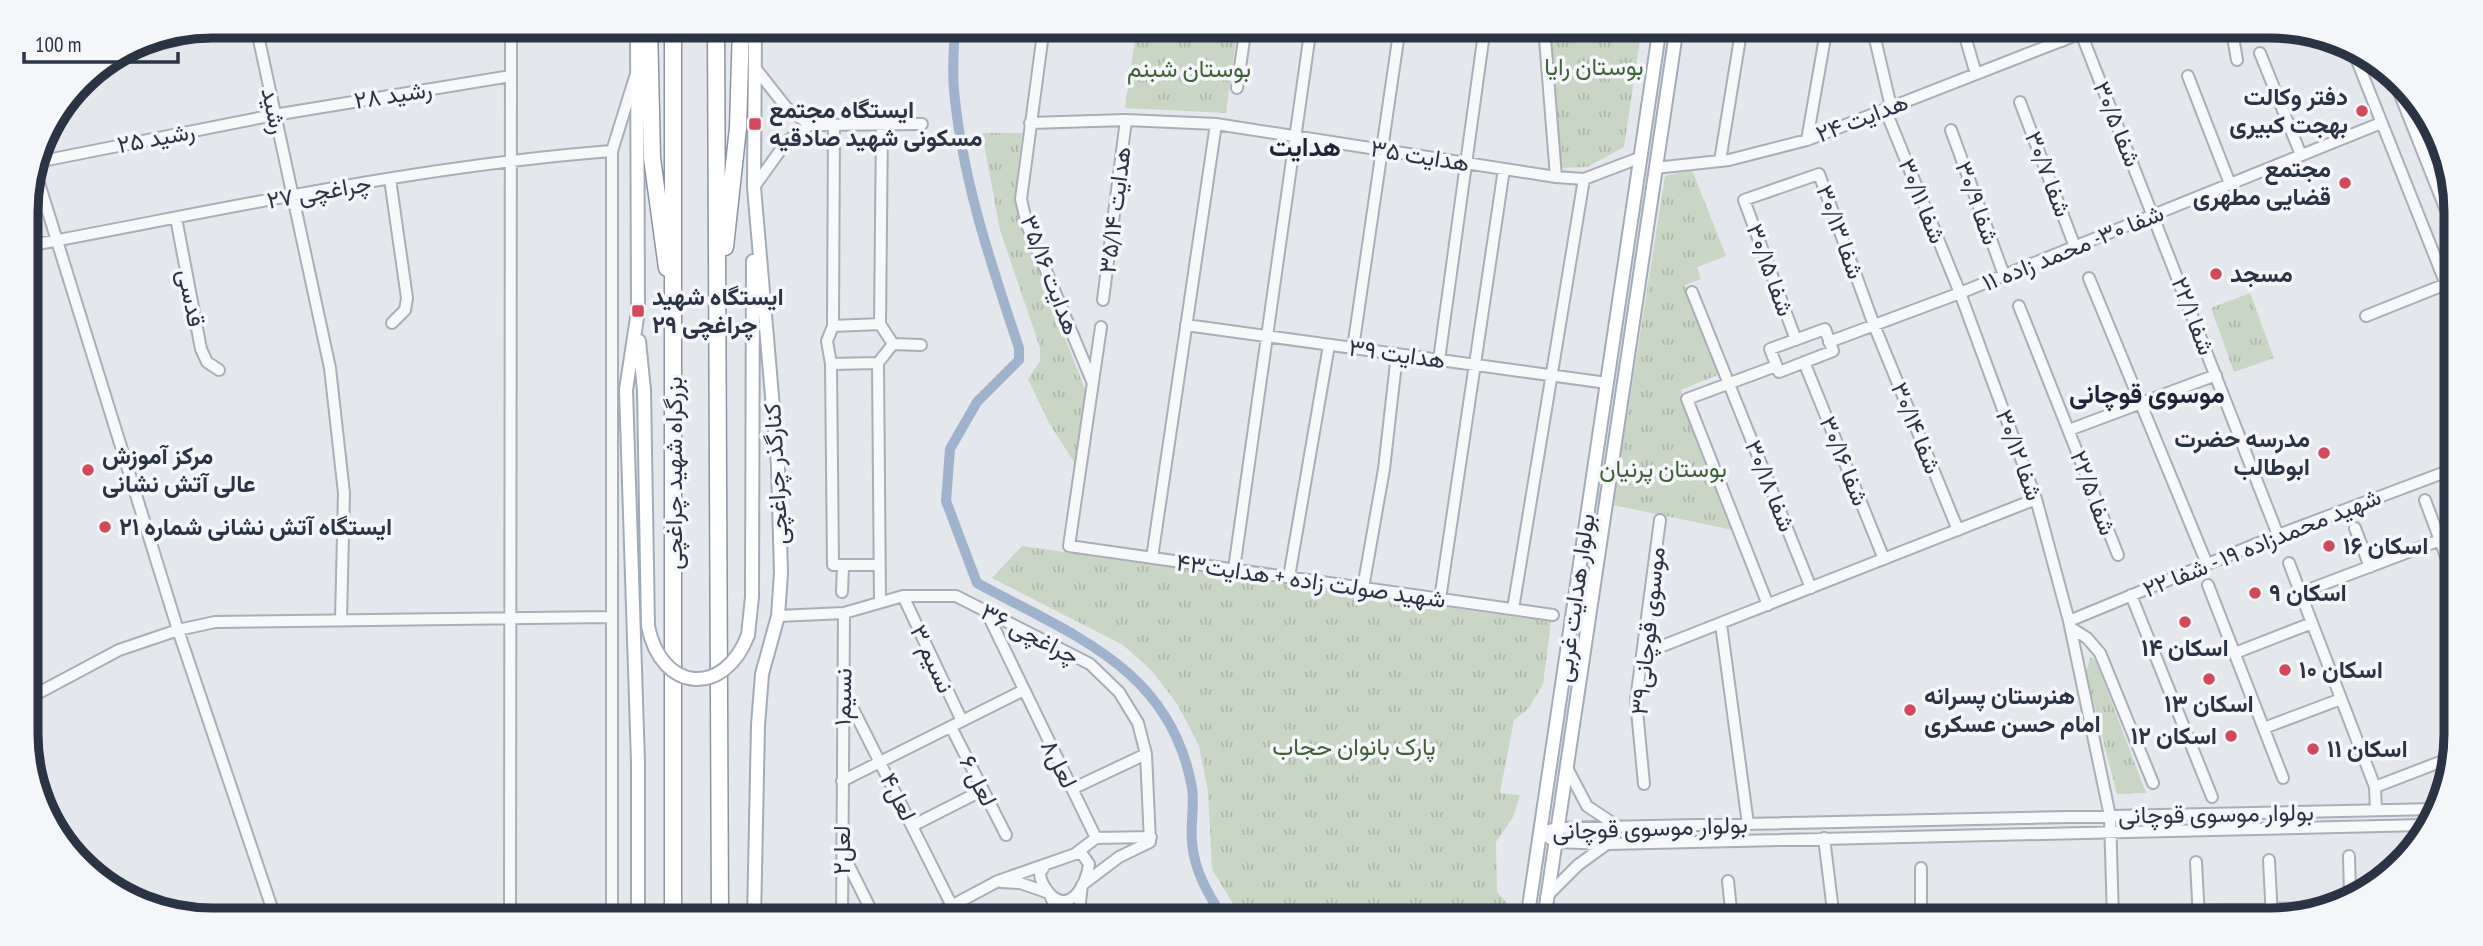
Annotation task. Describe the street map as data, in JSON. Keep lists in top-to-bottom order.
{
  "streets": {
    "highway": ["بزرگراه شهید چراغچی"],
    "main road": ["کنارگذر چراغچی", "بولوار هدایت غربی"],
    "street": [
      "رشید ۲۸",
      "رشید",
      "هدایت ۲۴",
      "۳۰/۵ شفا",
      "رشید ۲۵",
      "هدایت ۳۵",
      "۳۰/۷ شفا",
      "چراغچی ۲۷",
      "شفا ۳۰/۱۱",
      "۳۰/۹ شفا",
      "هدایت ۳۵/۱۴",
      "شفا ۳۰/۱۳",
      "شفا ۳۰- محمد زاده ۱۱",
      "شفا ۳۰/۱۵",
      "هدایت ۳۵/۱۶",
      "قدسی",
      "۲۲/۱ شفا",
      "هدایت ۳۹",
      "شفا ۳۰/۱۴",
      "شفا ۳۰/۱۲",
      "شفا ۳۰/۱۶",
      "شفا ۳۰/۱۸",
      "شفا ۲۲/۵",
      "شهید محمدزاده ۱۹ - شفا ۲۲",
      "شهید صولت زاده + هدایت۴۳",
      "موسوی قوچانی۳۹",
      "چراغچی ۳۶",
      "نسیم ۳",
      "نسیم۱",
      "لعل۸",
      "لعل ۶",
      "لعل۴",
      "بولوار موسوی قوچانی",
      "لعل۲"
    ]
  },
  "crossings": [
    ["رشید ۲۸", "رشید"],
    ["رشید ۲۸", "رشید ۲۵"],
    ["رشید", "رشید ۲۵"],
    ["رشید", "چراغچی ۲۷"],
    ["هدایت ۲۴", "شفا ۳۰/۱۱"],
    ["هدایت ۲۴", "بولوار هدایت غربی"],
    ["۳۰/۵ شفا", "شفا ۳۰- محمد زاده ۱۱"],
    ["۳۰/۵ شفا", "۲۲/۱ شفا"],
    ["هدایت ۳۵", "هدایت ۳۵/۱۴"],
    ["هدایت ۳۵", "هدایت ۳۵/۱۶"],
    ["هدایت ۳۵", "بولوار هدایت غربی"],
    ["۳۰/۷ شفا", "شفا ۳۰- محمد زاده ۱۱"],
    ["چراغچی ۲۷", "قدسی"],
    ["شفا ۳۰/۱۱", "شفا ۳۰- محمد زاده ۱۱"],
    ["شفا ۳۰/۱۱", "شفا ۳۰/۱۲"],
    ["۳۰/۹ شفا", "شفا ۳۰- محمد زاده ۱۱"],
    ["شفا ۳۰/۱۳", "شفا ۳۰- محمد زاده ۱۱"],
    ["شفا ۳۰/۱۳", "شفا ۳۰/۱۵"],
    ["شفا ۳۰/۱۳", "شفا ۳۰/۱۴"],
    ["شفا ۳۰- محمد زاده ۱۱", "۲۲/۱ شفا"],
    ["شفا ۳۰- محمد زاده ۱۱", "شفا ۳۰/۱۴"],
    ["شفا ۳۰- محمد زاده ۱۱", "شفا ۳۰/۱۲"],
    ["هدایت ۳۵/۱۶", "شهید صولت زاده + هدایت۴۳"],
    ["۲۲/۱ شفا", "شهید محمدزاده ۱۹ - شفا ۲۲"],
    ["هدایت ۳۹", "بولوار هدایت غربی"],
    ["شفا ۳۰/۱۲", "شهید محمدزاده ۱۹ - شفا ۲۲"],
    ["شفا ۳۰/۱۲", "بولوار موسوی قوچانی"],
    ["کنارگذر چراغچی", "چراغچی ۳۶"],
    ["بولوار هدایت غربی", "بولوار موسوی قوچانی"],
    ["چراغچی ۳۶", "نسیم ۳"],
    ["چراغچی ۳۶", "نسیم۱"],
    ["چراغچی ۳۶", "لعل۸"],
    ["نسیم ۳", "لعل ۶"],
    ["نسیم۱", "لعل۴"],
    ["نسیم۱", "لعل۲"]
  ],
  "districts": ["هدایت", "موسوی قوچانی"],
  "parks": [
    "بوستان رایا",
    "بوستان شبنم",
    "بوستان پرنیان",
    "پارک بانوان حجاب"
  ],
  "places": {
    "other": [
      "دفتر وکالت بهجت کبیری",
      "مجتمع قضایی مطهری",
      "مسجد",
      "مدرسه حضرت ابوطالب",
      "مرکز آموزش عالی آتش نشانی",
      "ایستگاه آتش نشانی شماره ۲۱",
      "اسکان ۱۶",
      "اسکان ۹",
      "اسکان ۱۴",
      "اسکان ۱۰",
      "اسکان ۱۳",
      "هنرستان پسرانه امام حسن عسکری",
      "اسکان ۱۲",
      "اسکان ۱۱"
    ],
    "transit": ["ایستگاه مجتمع مسکونی شهید صادقیه", "ایستگاه شهید چراغچی ۲۹"]
  },
  "scale_bar": "100 m"
}
